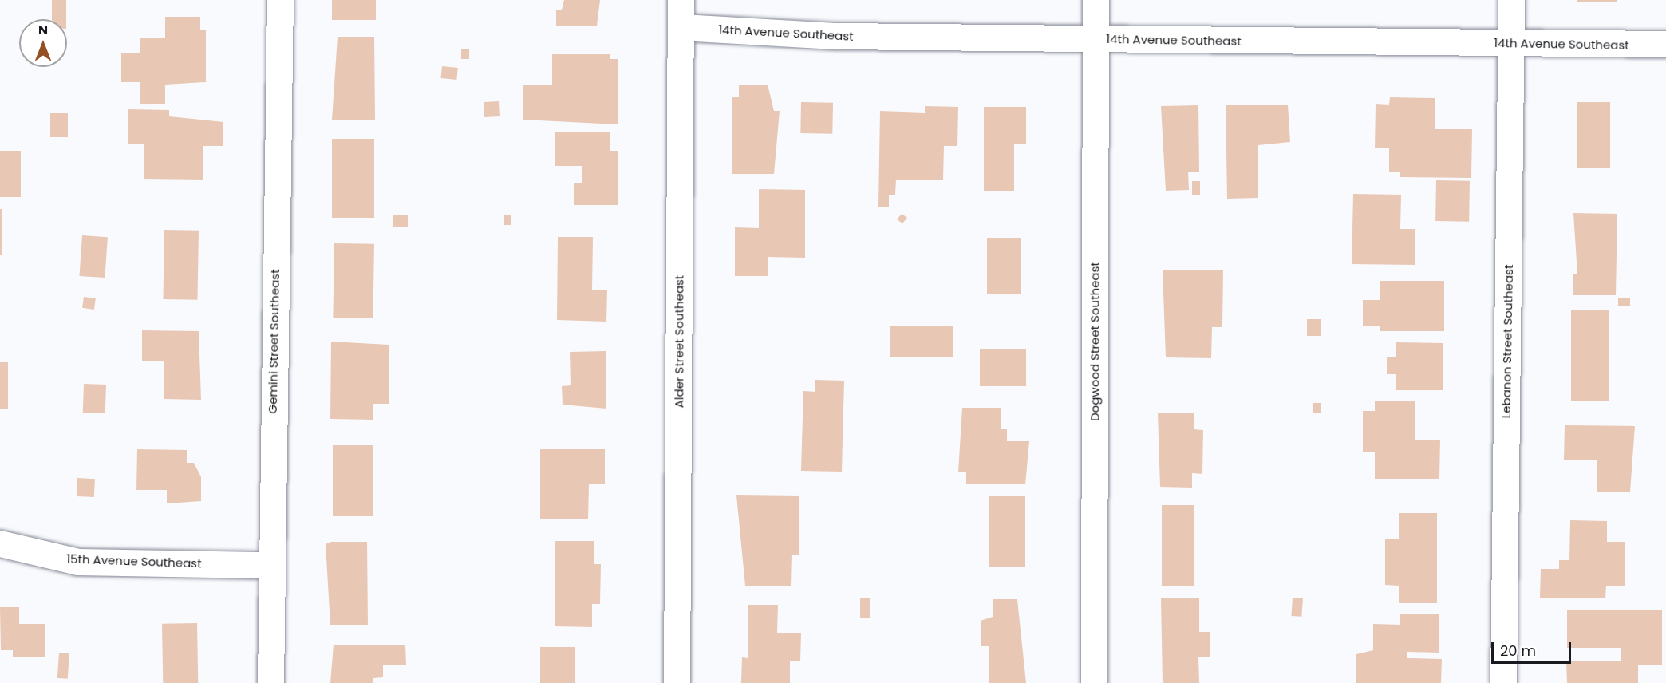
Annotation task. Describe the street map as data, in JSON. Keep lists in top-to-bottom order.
{
  "streets": {
    "street": [
      "14th Avenue Southeast",
      "Gemini Street Southeast",
      "Alder Street Southeast",
      "Dogwood Street Southeast",
      "Lebanon Street Southeast",
      "15th Avenue Southeast"
    ]
  },
  "crossings": [
    ["14th Avenue Southeast", "Alder Street Southeast"],
    ["14th Avenue Southeast", "Dogwood Street Southeast"],
    ["14th Avenue Southeast", "Lebanon Street Southeast"],
    ["Gemini Street Southeast", "15th Avenue Southeast"]
  ],
  "scale_bar": "20 m",
  "north": "top"
}
